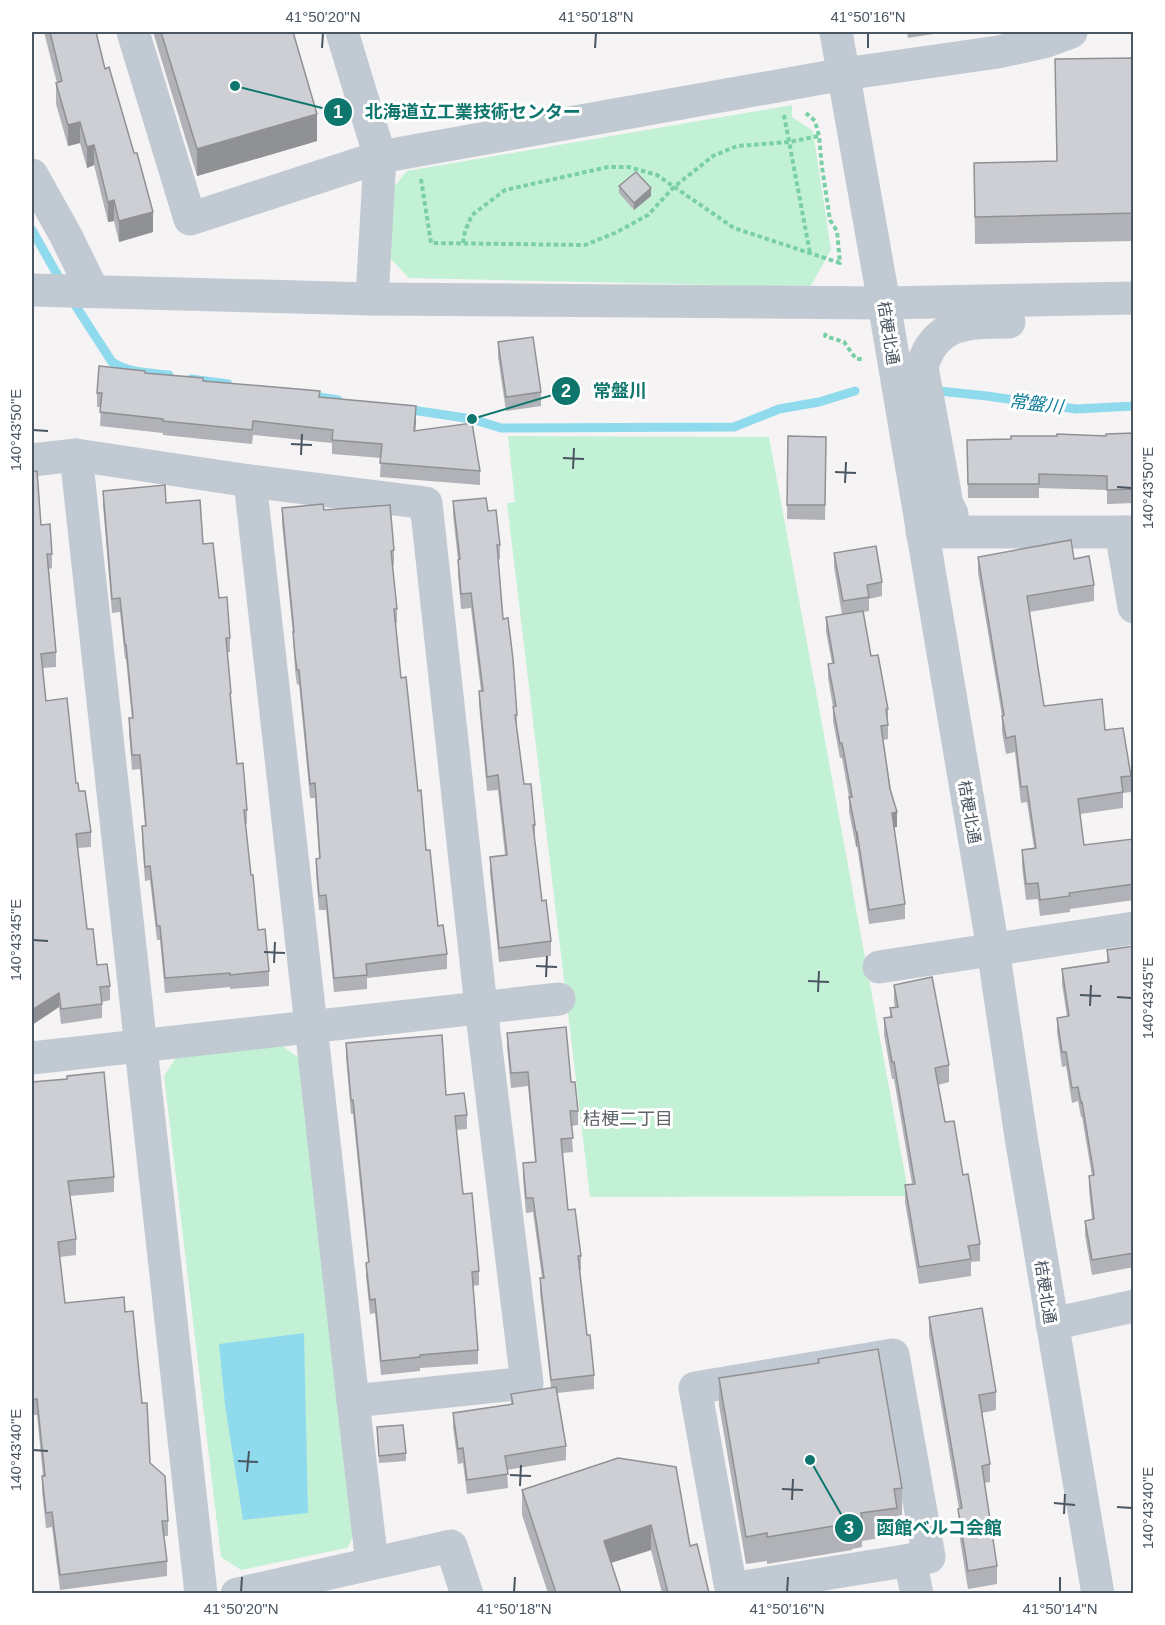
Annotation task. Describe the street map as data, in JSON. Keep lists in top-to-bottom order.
{
  "streets": {
    "street": ["桔梗北通"]
  },
  "districts": ["桔梗二丁目"],
  "water": ["常盤川"],
  "places": ["北海道立工業技術センター", "常盤川", "函館ベルコ会館"],
  "coordinates": [
    "41°50'20\"N",
    "41°50'18\"N",
    "41°50'16\"N",
    "140°43'50\"E",
    "140°43'45\"E",
    "140°43'40\"E",
    "41°50'14\"N"
  ]
}
